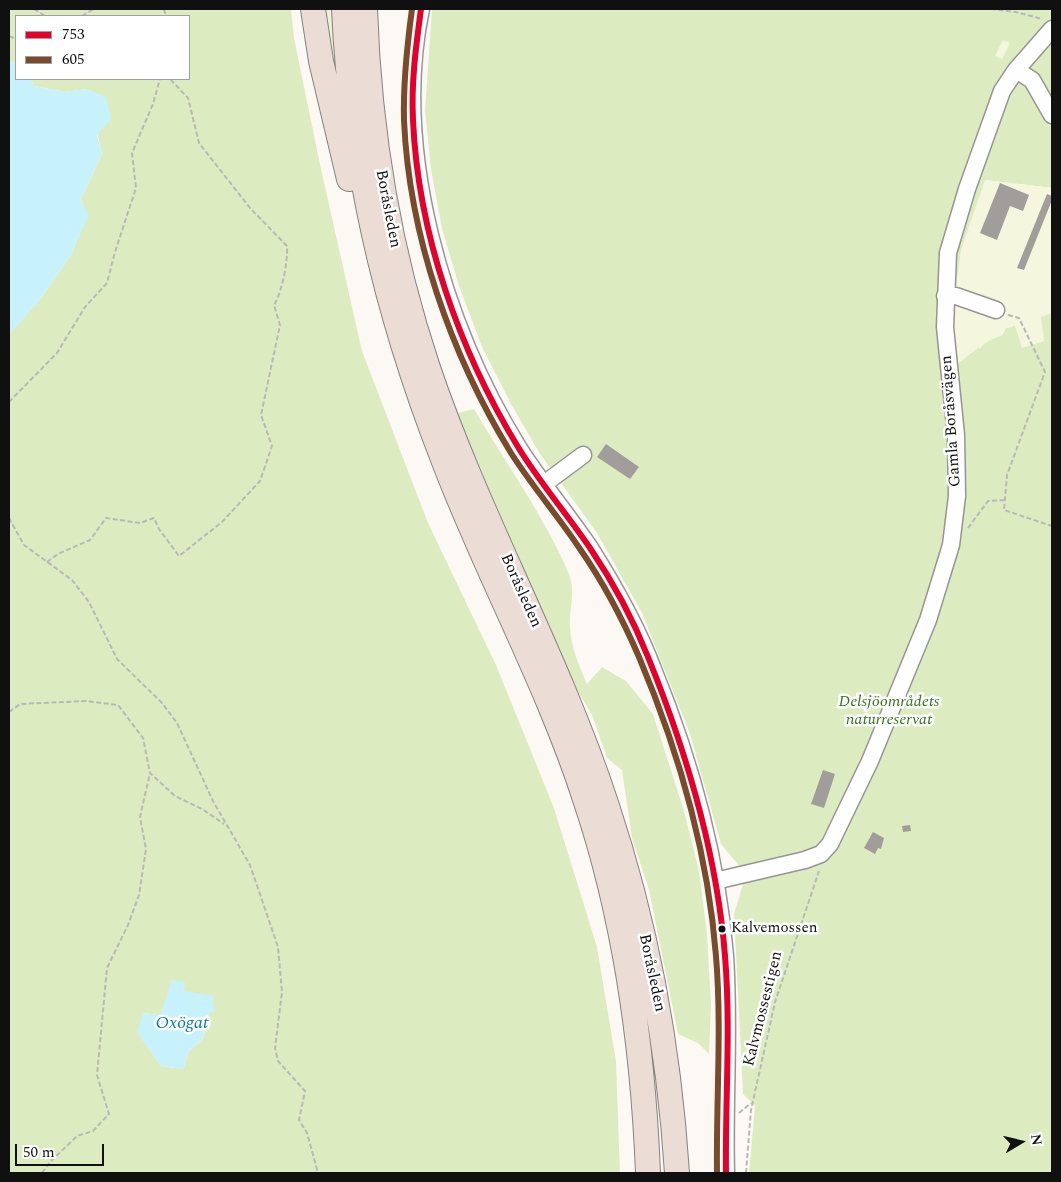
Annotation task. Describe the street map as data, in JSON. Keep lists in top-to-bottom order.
{
  "streets": {
    "highway": ["Boråsleden"],
    "street": ["Gamla Boråsvägen"],
    "path": ["Kalvmossestigen"]
  },
  "crossings": [
    ["Gamla Boråsvägen", "Kalvmossestigen"]
  ],
  "water": ["Oxögat"],
  "parks": ["Delsjöområdets naturreservat"],
  "places": ["Kalvemossen"],
  "lines": ["transit line 753", "transit line 605"],
  "legend": ["753", "605"],
  "scale_bar": "50 m",
  "north": "right"
}
